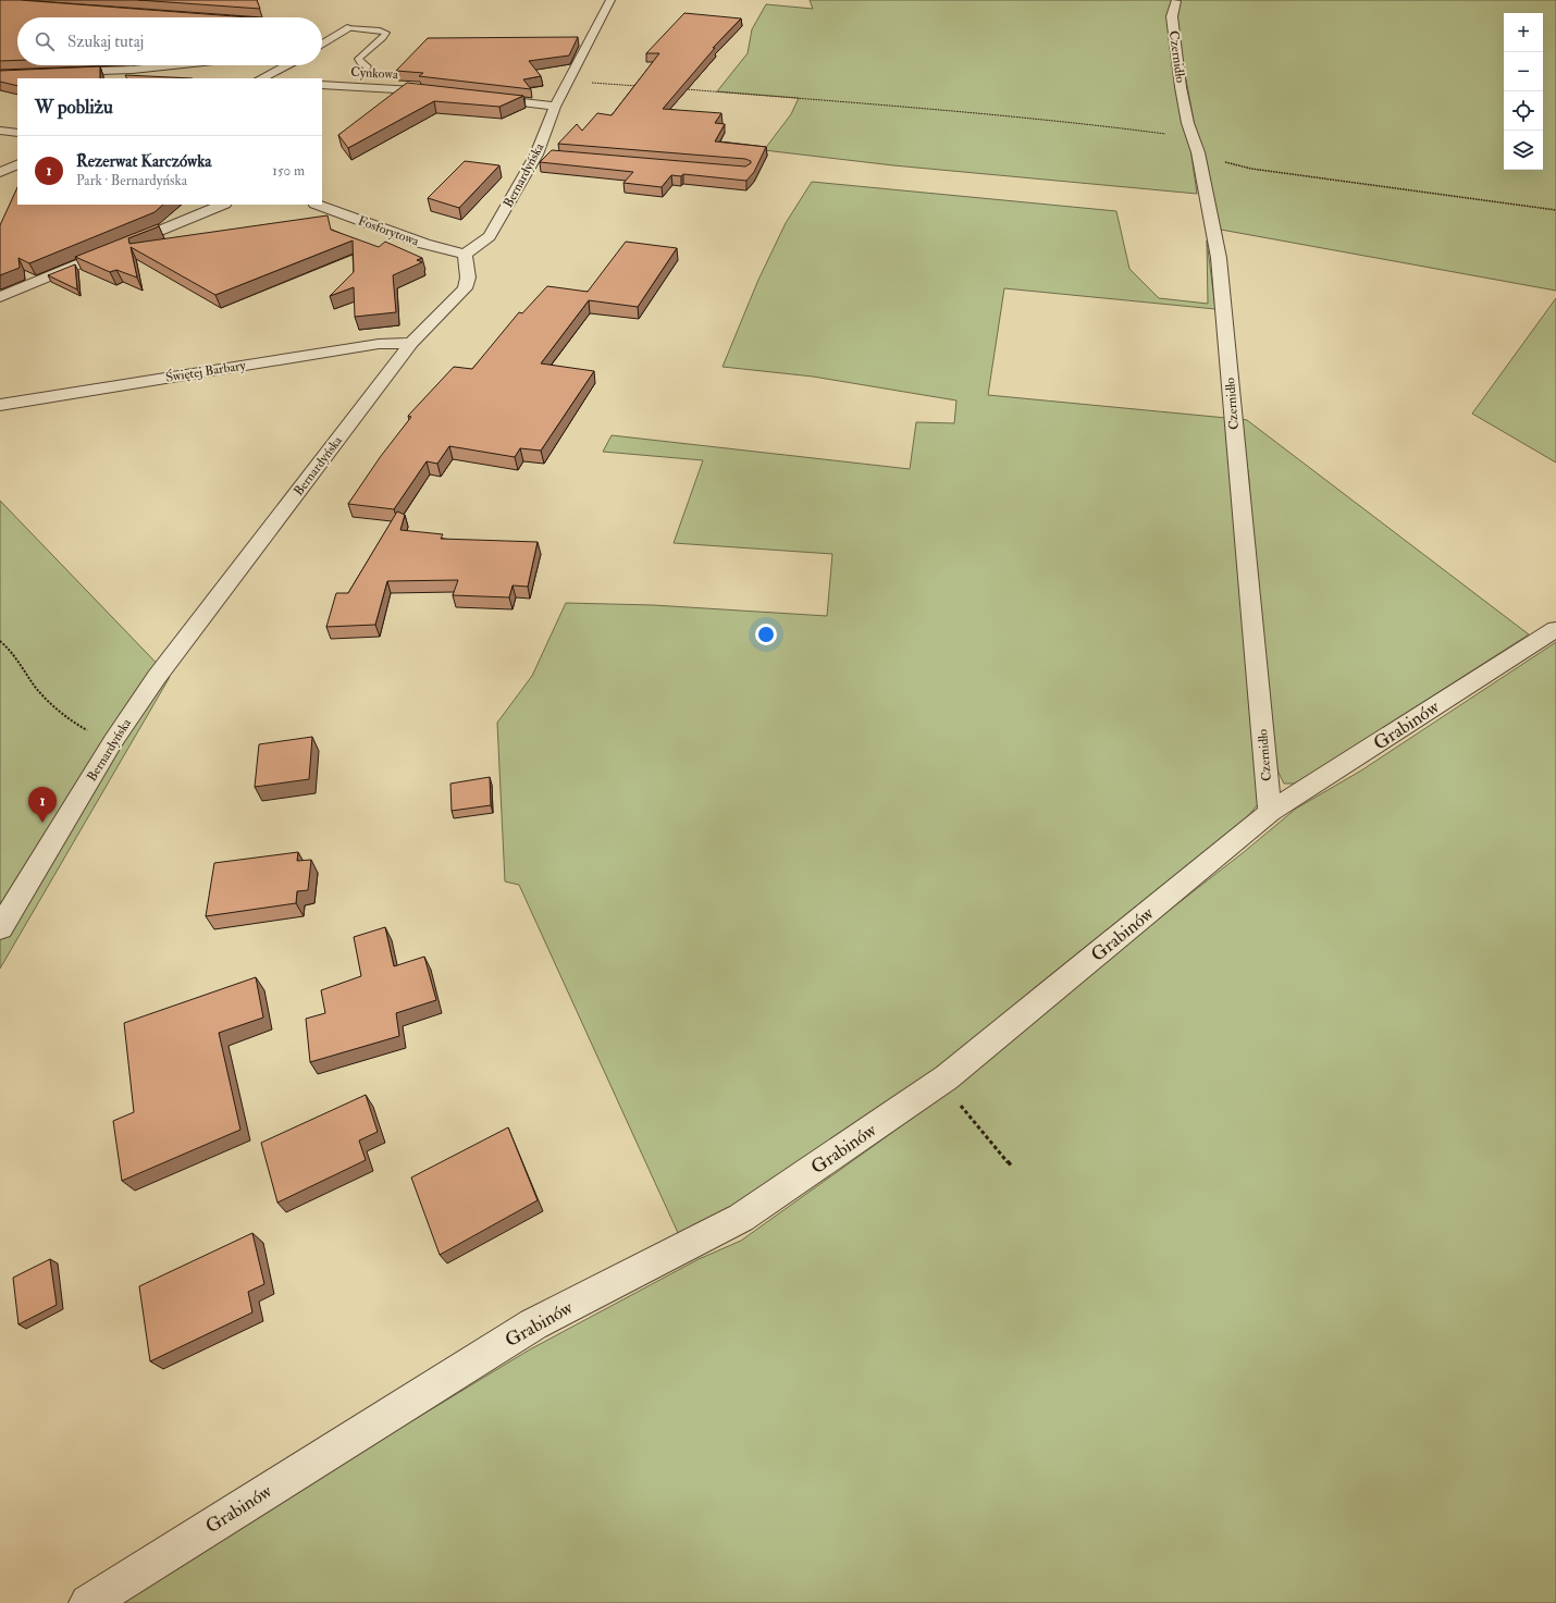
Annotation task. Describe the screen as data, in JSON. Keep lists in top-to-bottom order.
{
  "streets": {
    "street": [
      "Czernidło",
      "Cynkowa",
      "Bernardyńska",
      "Fosforytowa",
      "Świętej Barbary",
      "Grabinów"
    ]
  },
  "crossings": [
    ["Czernidło", "Grabinów"],
    ["Bernardyńska", "Fosforytowa"],
    ["Bernardyńska", "Świętej Barbary"]
  ],
  "page": {
    "map_buttons": ["+", "−"],
    "search": "Szukaj tutaj",
    "heading": "W pobliżu",
    "list": [
      {
        "mark": "1",
        "name": "Rezerwat Karczówka",
        "note": "Park · Bernardyńska",
        "value": "150 m"
      }
    ],
    "pins": "1"
  }
}
